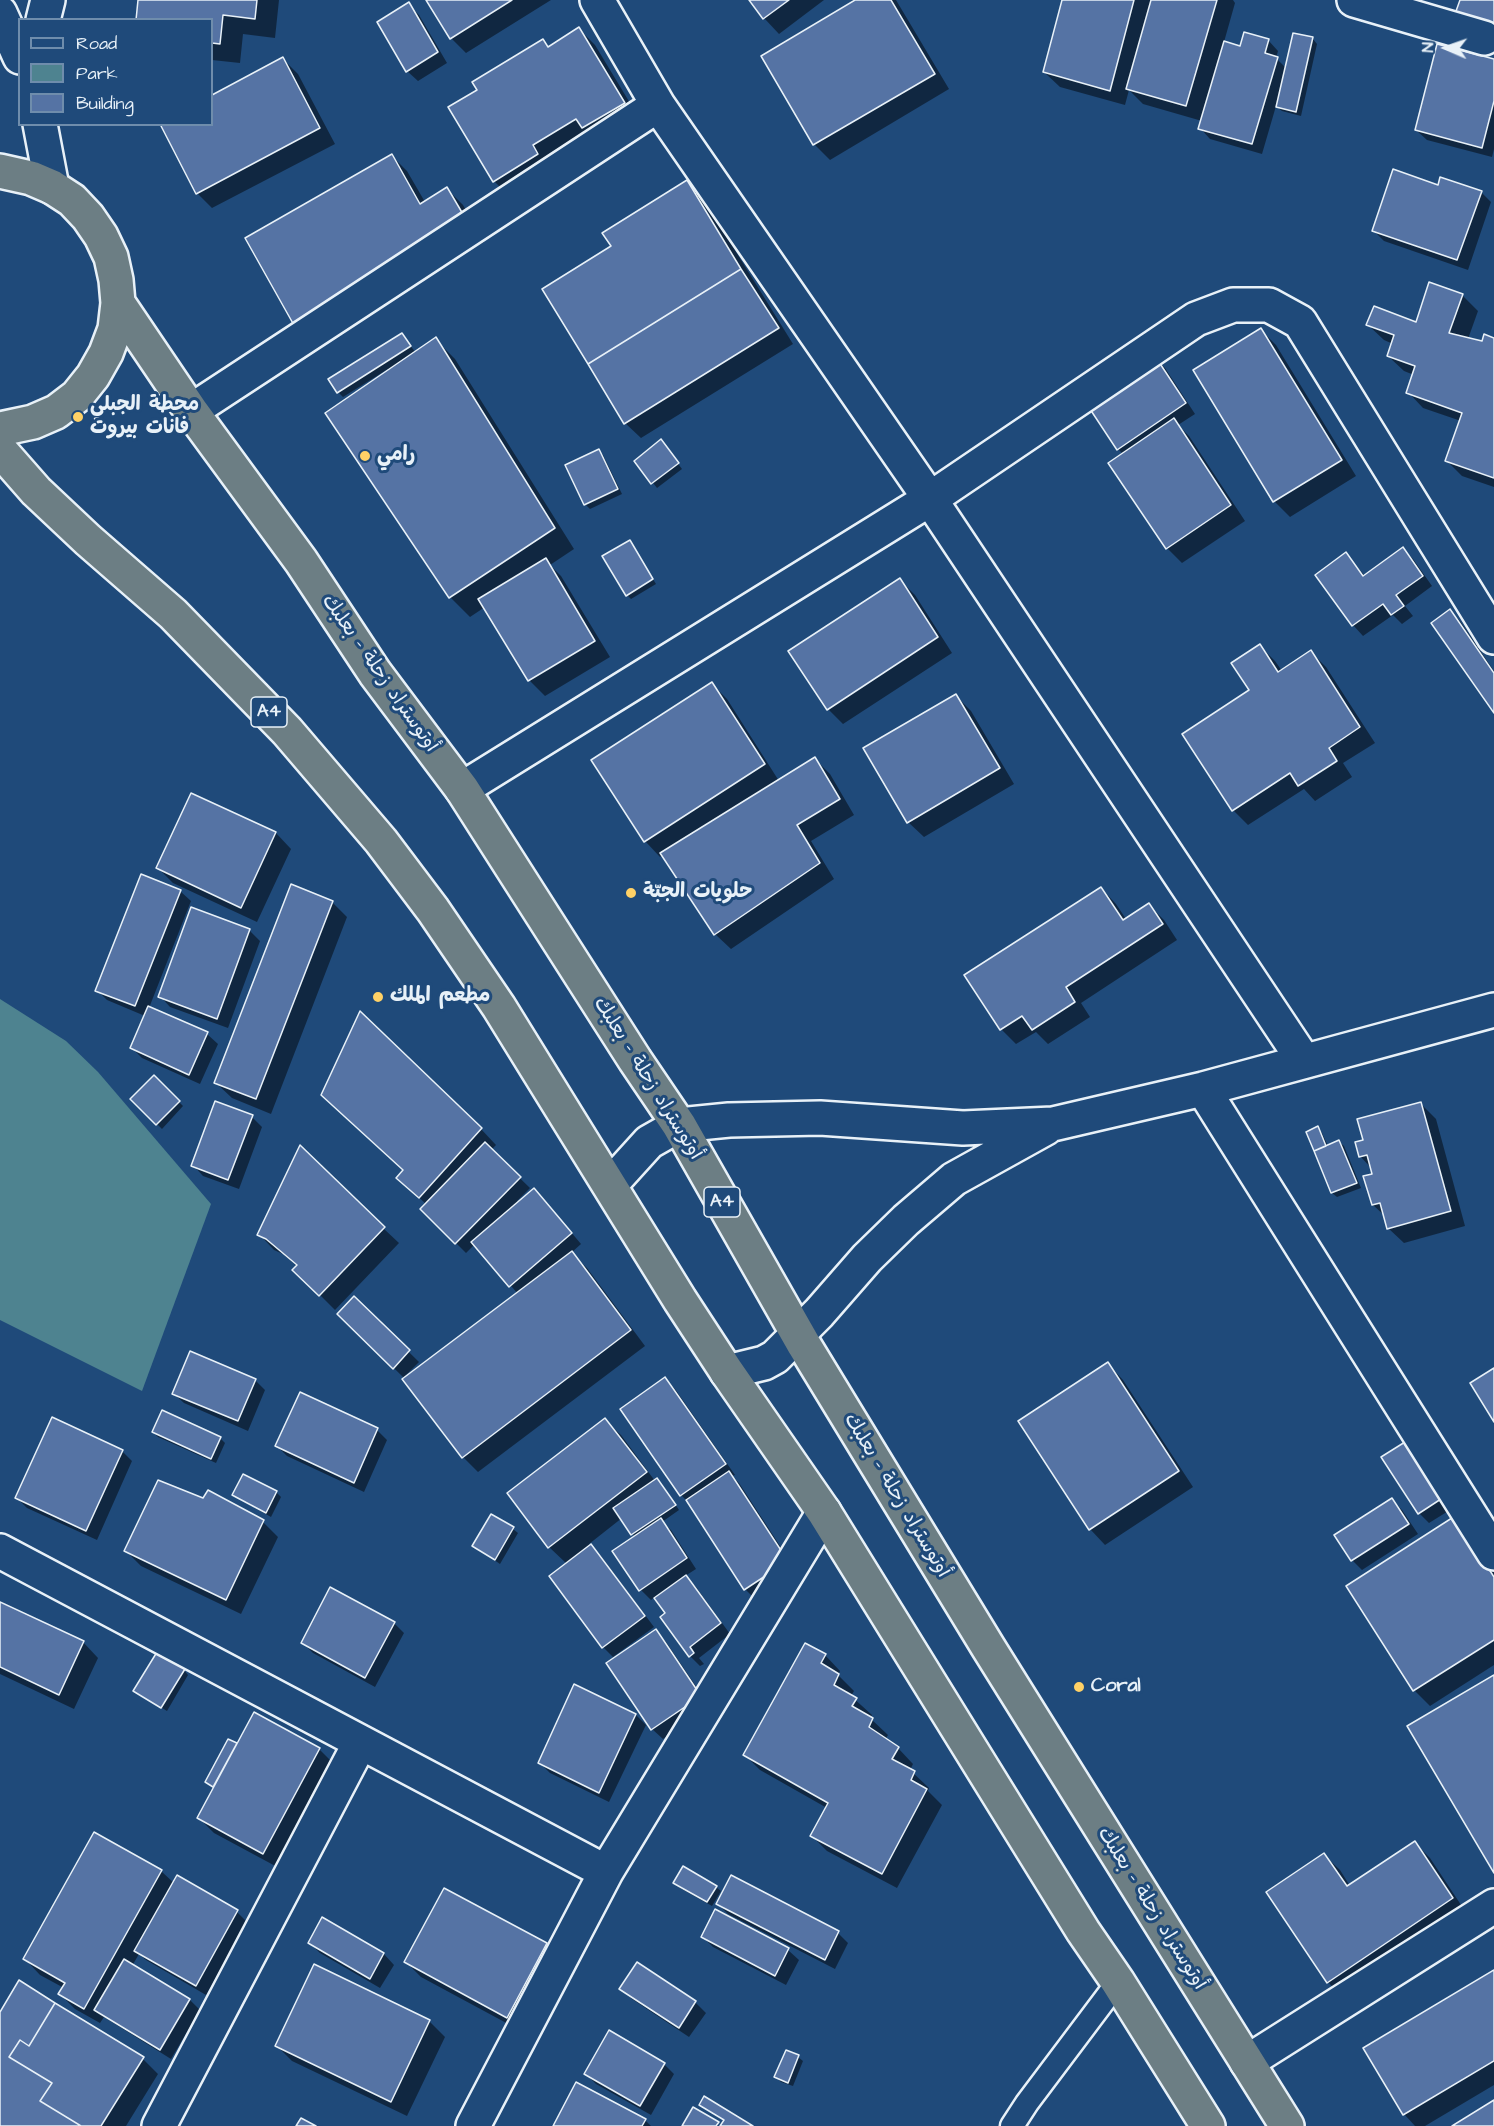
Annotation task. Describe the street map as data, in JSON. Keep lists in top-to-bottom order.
{
  "streets": {
    "highway": ["أوتوستراد زحلة - بعلبك", "A4"]
  },
  "crossings": [
    ["أوتوستراد زحلة - بعلبك", "A4"]
  ],
  "places": [
    "محطة الجبلي فانات بيروت",
    "رامي",
    "حلويات الجبّة",
    "مطعم الملك",
    "Coral"
  ],
  "legend": ["Road", "Park", "Building"],
  "north": "left"
}
